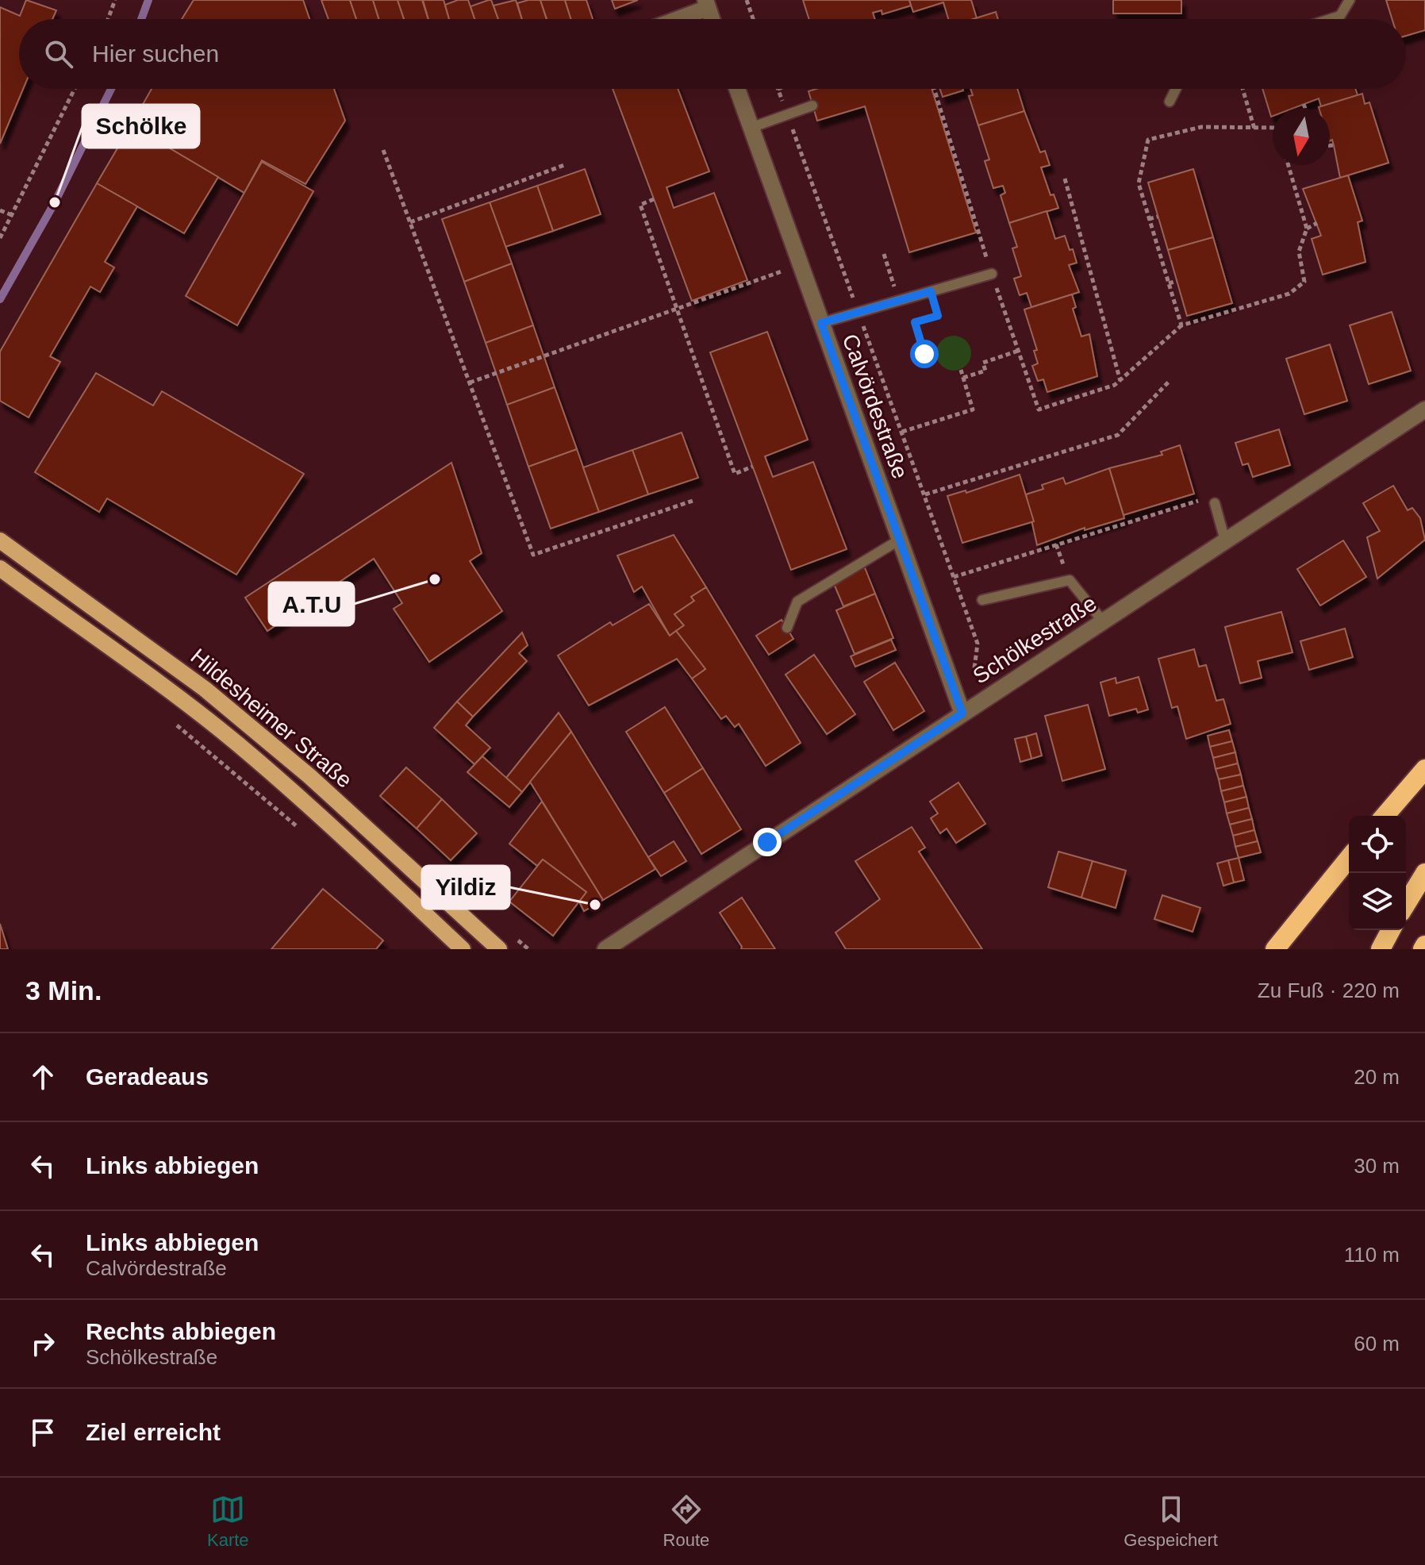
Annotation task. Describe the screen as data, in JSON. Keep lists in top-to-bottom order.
{
  "streets": {
    "main road": ["Hildesheimer Straße"],
    "street": ["Calvördestraße", "Schölkestraße"]
  },
  "crossings": [
    ["Calvördestraße", "Schölkestraße"]
  ],
  "places": ["Schölke", "A.T.U", "Yildiz"],
  "north": "bottom",
  "page": {
    "search": "Hier suchen",
    "heading": ["3 Min.", "Zu Fuß · 220 m"],
    "list": [
      ["Geradeaus", "20 m"],
      ["Links abbiegen", "30 m"],
      ["Links abbiegen", "Calvördestraße", "110 m"],
      ["Rechts abbiegen", "Schölkestraße", "60 m"],
      "Ziel erreicht"
    ],
    "nav": ["Karte", "Route", "Gespeichert"]
  }
}
